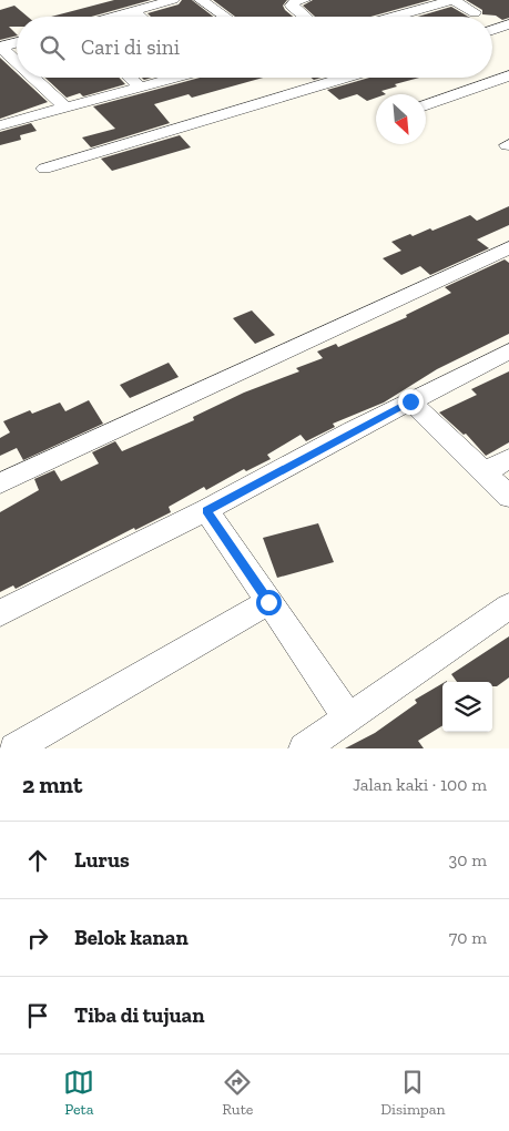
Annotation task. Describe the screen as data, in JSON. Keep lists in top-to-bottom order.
{
  "north": "bottom right",
  "page": {
    "search": "Cari di sini",
    "heading": ["2 mnt", "Jalan kaki · 100 m"],
    "list": [
      ["Lurus", "30 m"],
      ["Belok kanan", "70 m"],
      "Tiba di tujuan"
    ],
    "nav": ["Peta", "Rute", "Disimpan"]
  }
}
